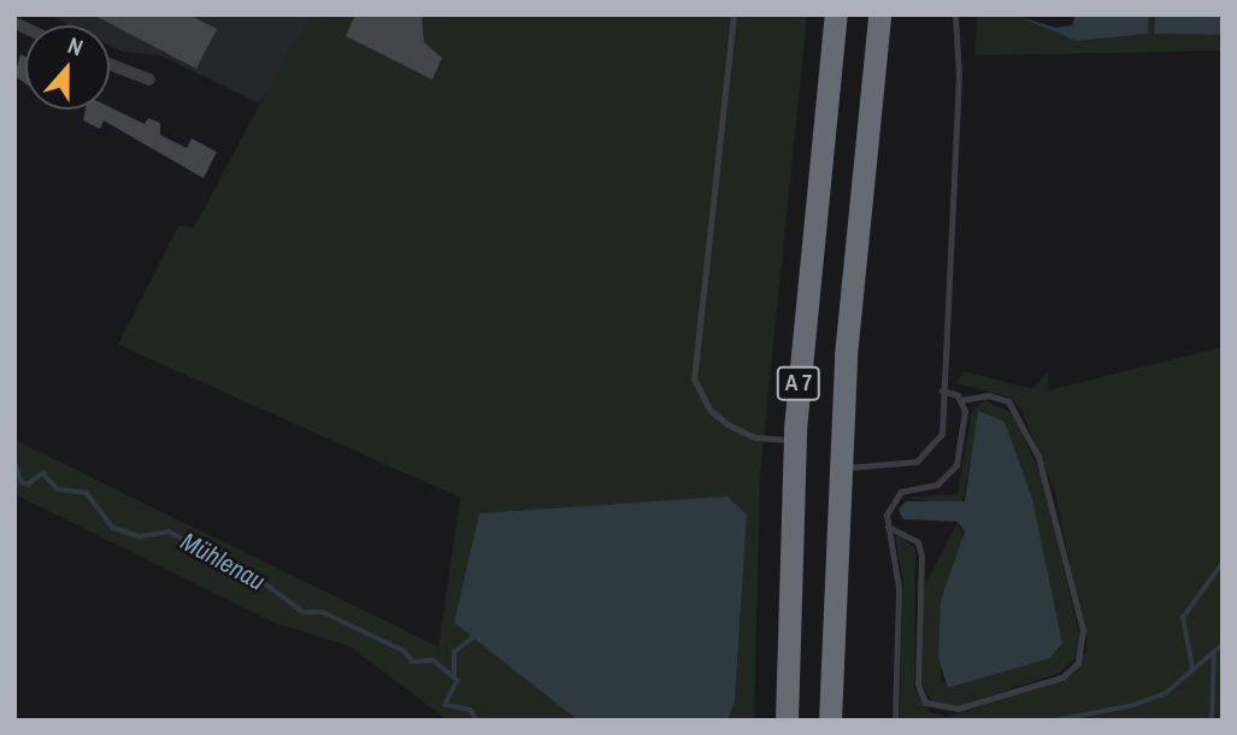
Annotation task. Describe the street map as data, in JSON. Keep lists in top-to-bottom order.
{
  "streets": {
    "highway": ["A 7"]
  },
  "water": ["Mühlenau"],
  "north": "top"
}
